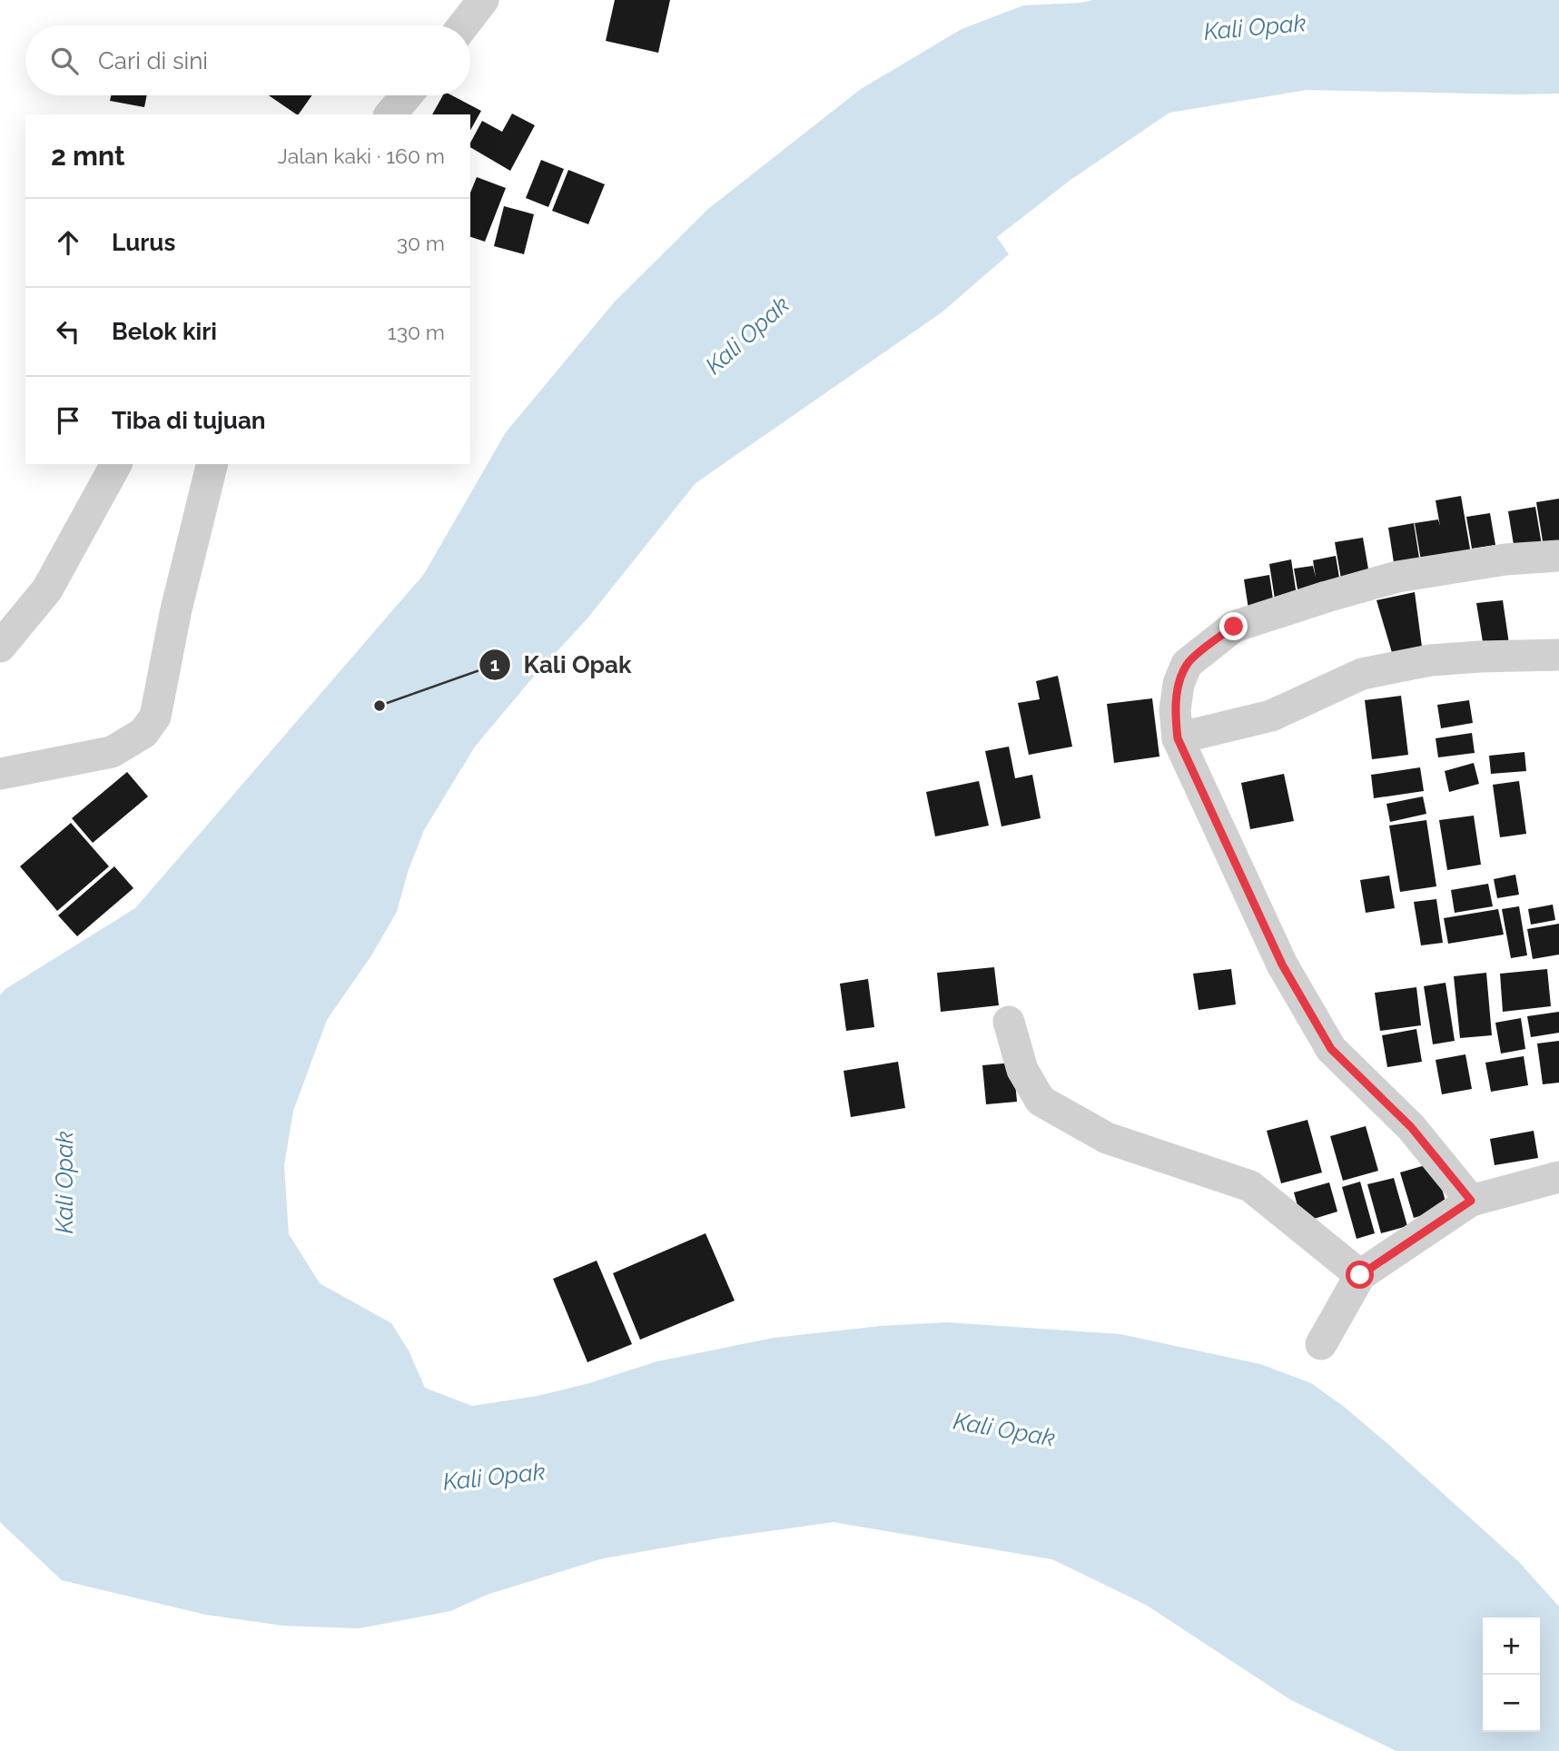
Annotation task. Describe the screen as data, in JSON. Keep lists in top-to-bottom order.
{
  "water": ["Kali Opak"],
  "places": ["Kali Opak"],
  "page": {
    "search": "Cari di sini",
    "heading": ["2 mnt", "Jalan kaki · 160 m"],
    "list": [
      ["Lurus", "30 m"],
      ["Belok kiri", "130 m"],
      "Tiba di tujuan"
    ],
    "map_buttons": ["+", "−"]
  }
}
